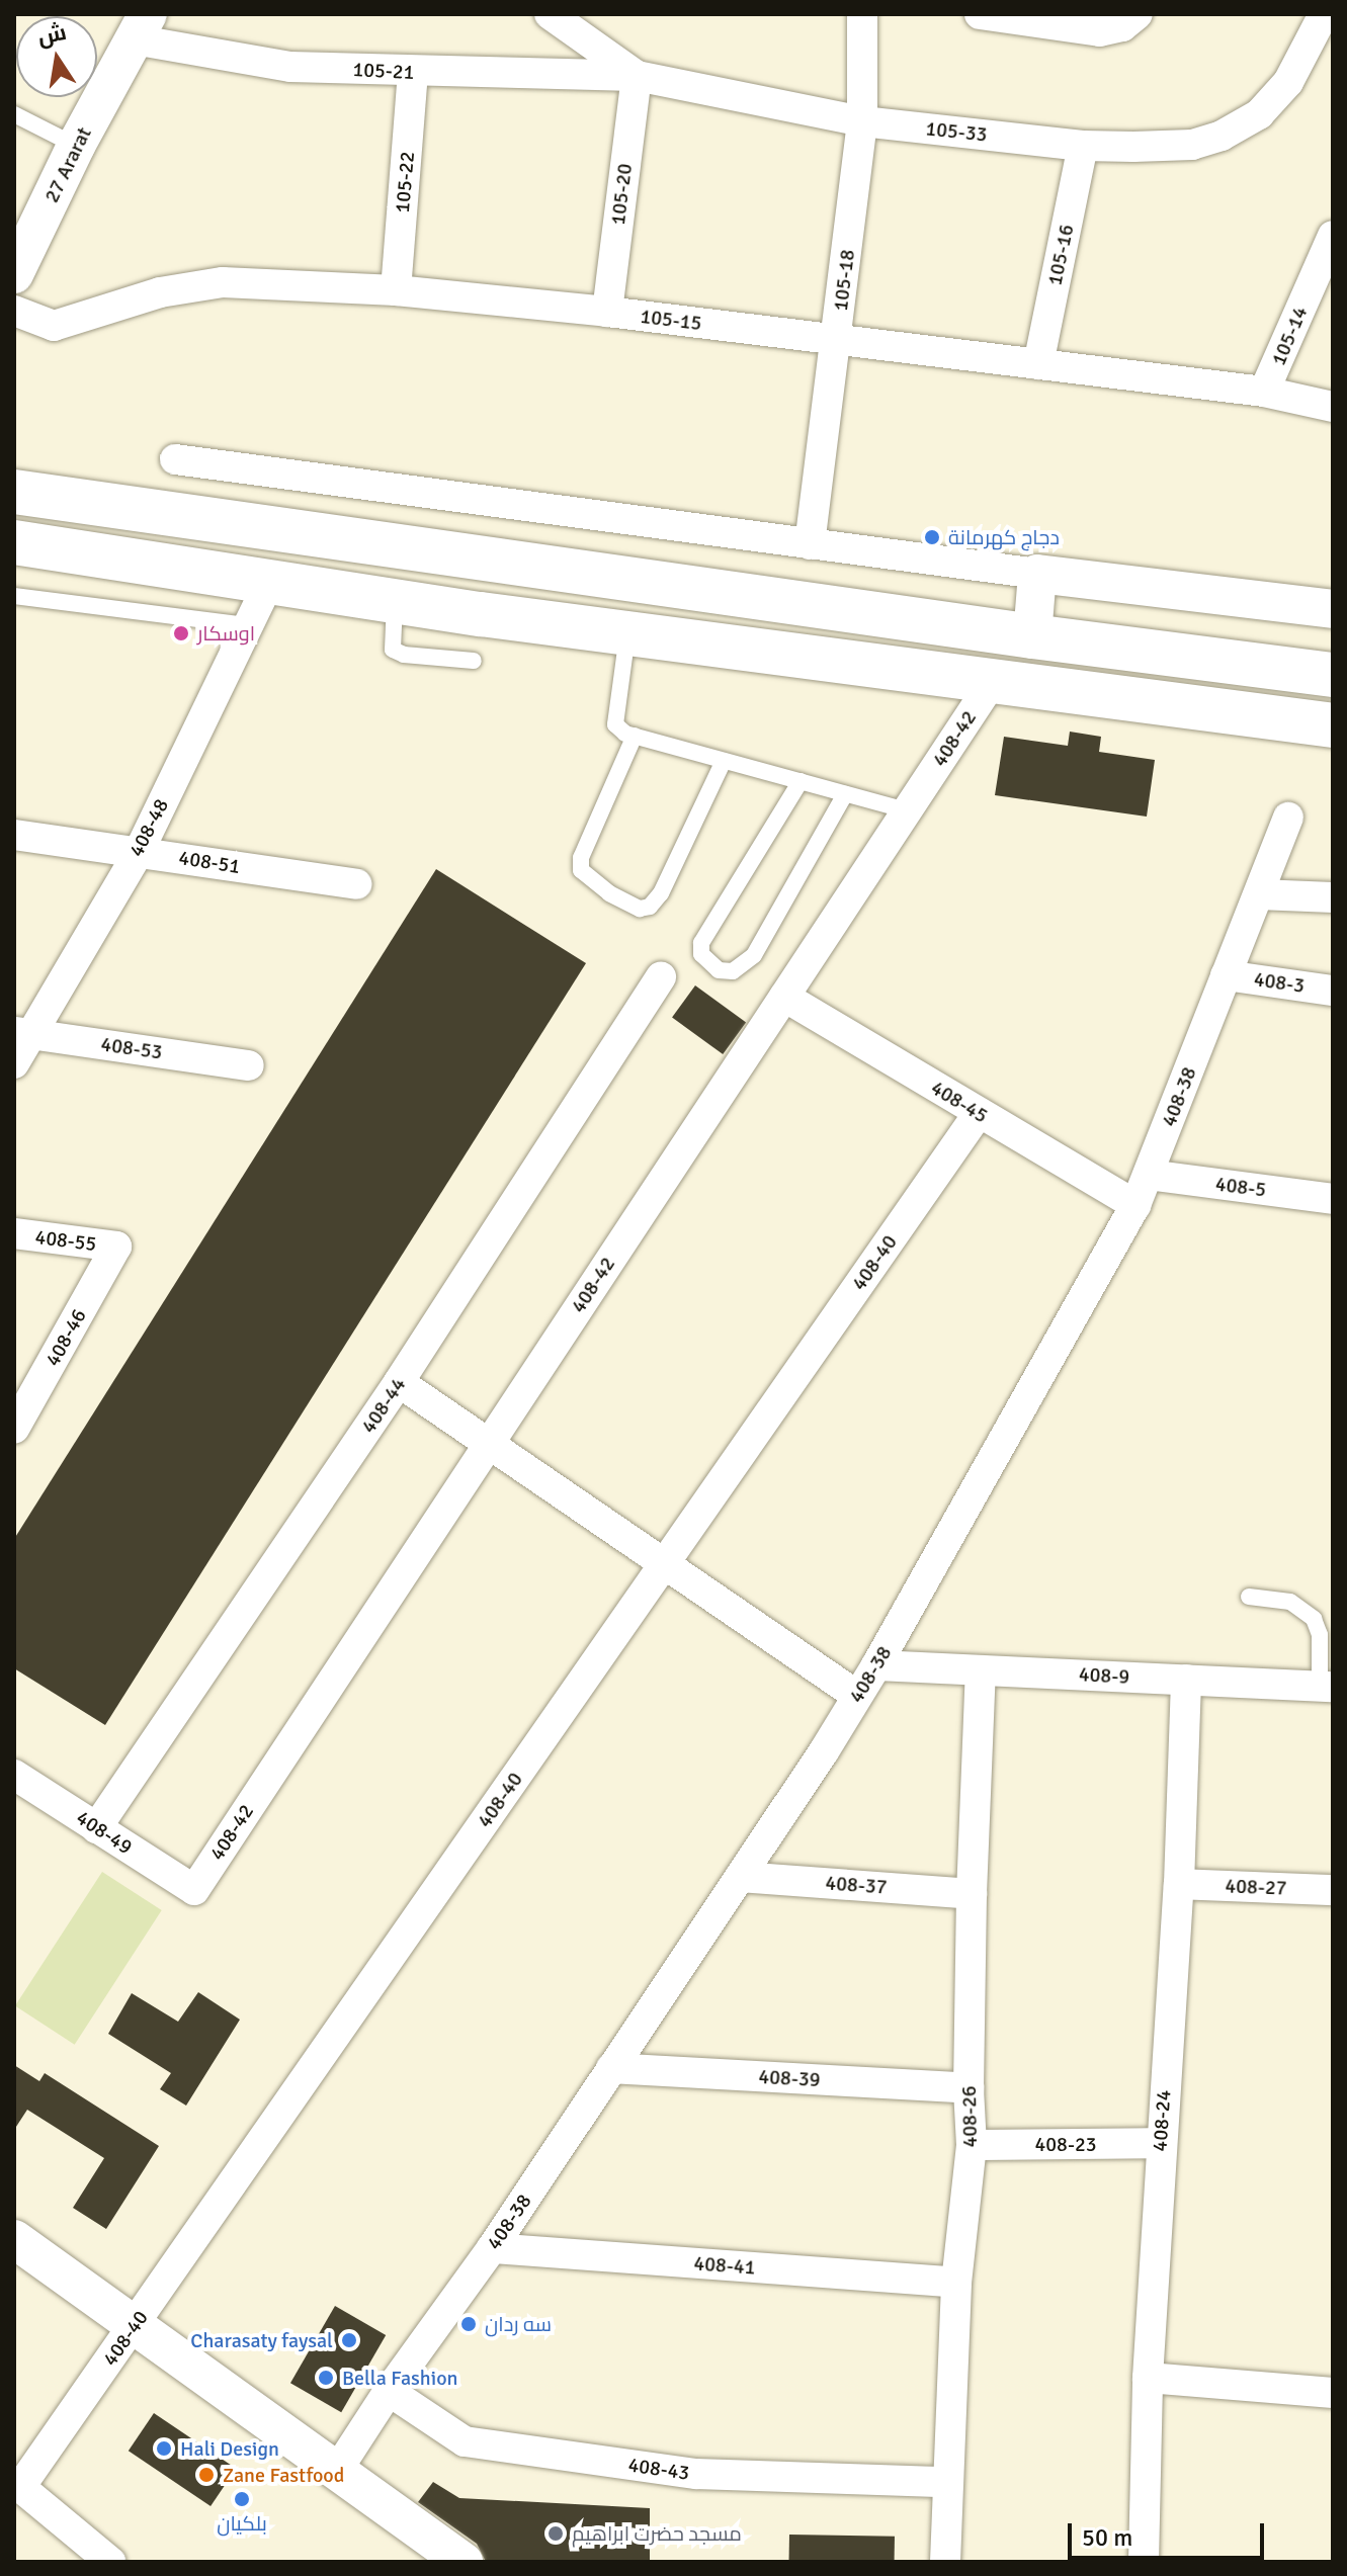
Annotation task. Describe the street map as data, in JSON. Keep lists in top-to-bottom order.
{
  "streets": {
    "street": [
      "105-21",
      "105-33",
      "27 Ararat",
      "105-22",
      "105-20",
      "105-16",
      "105-18",
      "105-15",
      "105-14",
      "408-42",
      "408-48",
      "408-51",
      "408-3",
      "408-53",
      "408-38",
      "408-45",
      "408-5",
      "408-55",
      "408-40",
      "408-46",
      "408-44",
      "408-9",
      "408-49",
      "408-37",
      "408-27",
      "408-39",
      "408-26",
      "408-24",
      "408-23",
      "408-41",
      "408-43"
    ]
  },
  "crossings": [
    ["105-21", "105-33"],
    ["105-21", "27 Ararat"],
    ["105-21", "105-22"],
    ["105-21", "105-20"],
    ["105-33", "105-20"],
    ["105-33", "105-16"],
    ["105-33", "105-18"],
    ["105-22", "105-15"],
    ["105-20", "105-15"],
    ["105-16", "105-15"],
    ["105-18", "105-15"],
    ["105-15", "105-14"],
    ["408-42", "408-45"],
    ["408-42", "408-49"],
    ["408-48", "408-51"],
    ["408-48", "408-53"],
    ["408-3", "408-38"],
    ["408-38", "408-45"],
    ["408-38", "408-5"],
    ["408-38", "408-9"],
    ["408-38", "408-37"],
    ["408-38", "408-39"],
    ["408-38", "408-41"],
    ["408-38", "408-43"],
    ["408-45", "408-40"],
    ["408-55", "408-46"],
    ["408-44", "408-49"],
    ["408-9", "408-26"],
    ["408-9", "408-24"],
    ["408-37", "408-26"],
    ["408-27", "408-24"],
    ["408-39", "408-26"],
    ["408-26", "408-23"],
    ["408-26", "408-41"],
    ["408-26", "408-43"],
    ["408-24", "408-23"]
  ],
  "places": [
    "دجاج كهرمانة",
    "اوسكار",
    "سه ردان",
    "Charasaty faysal",
    "Bella Fashion",
    "Hali Design",
    "Zane Fastfood",
    "بلکیان",
    "مسجد حضرت ابراهیم"
  ],
  "scale_bar": "50 m",
  "north": "top"
}
